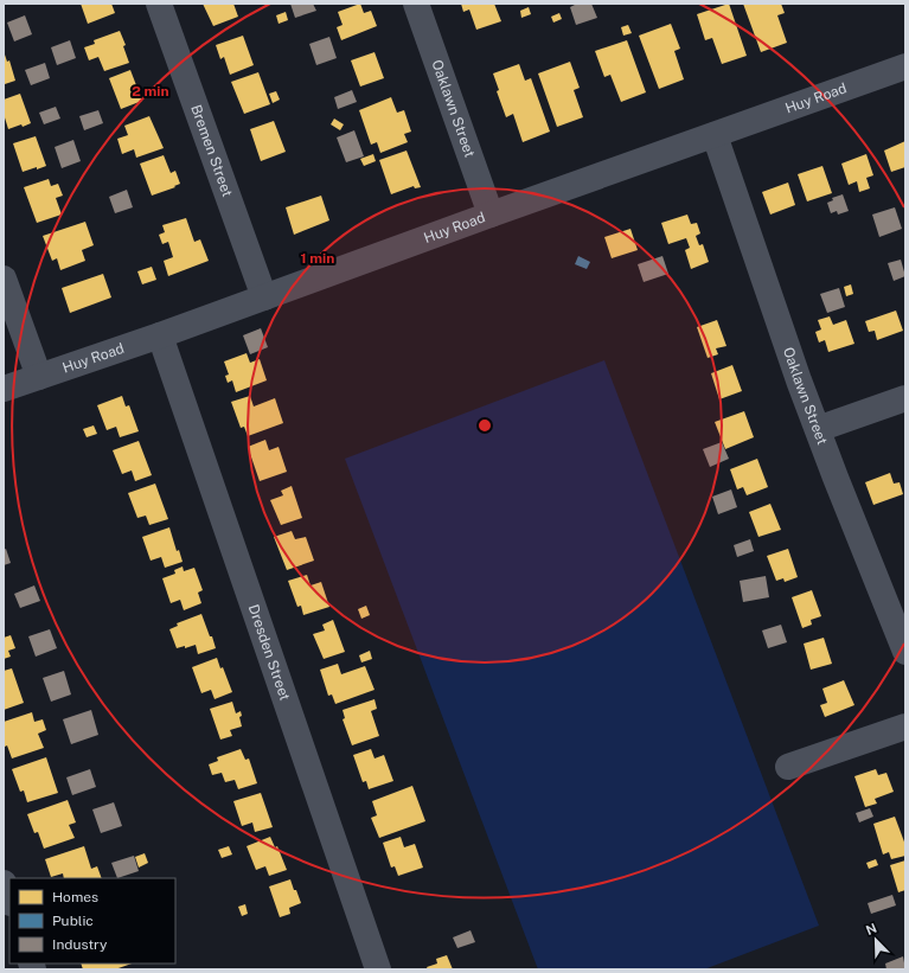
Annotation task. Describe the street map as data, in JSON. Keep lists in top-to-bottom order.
{
  "streets": {
    "street": [
      "Huy Road",
      "Oaklawn Street",
      "Bremen Street",
      "Dresden Street"
    ]
  },
  "crossings": [
    ["Huy Road", "Oaklawn Street"],
    ["Huy Road", "Bremen Street"],
    ["Huy Road", "Dresden Street"]
  ],
  "legend": ["Homes", "Public", "Industry"],
  "north": "top left",
  "rings": ["2 min", "1 min"]
}
